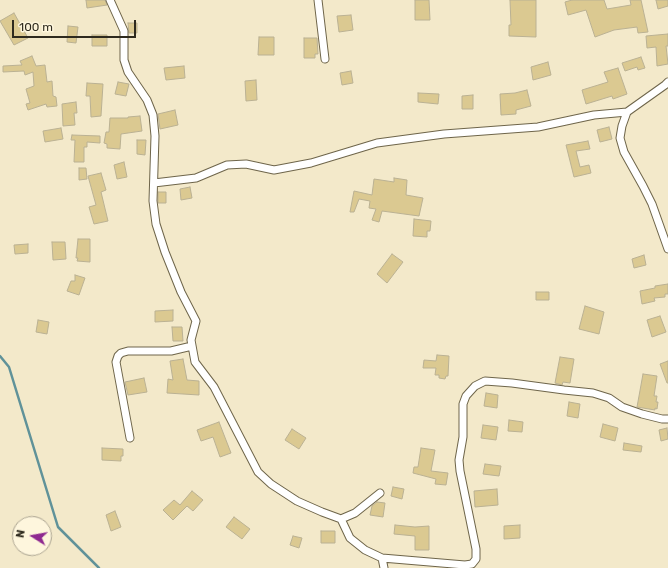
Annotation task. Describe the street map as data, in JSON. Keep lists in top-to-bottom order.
{
  "scale_bar": "100 m",
  "north": "left"
}
